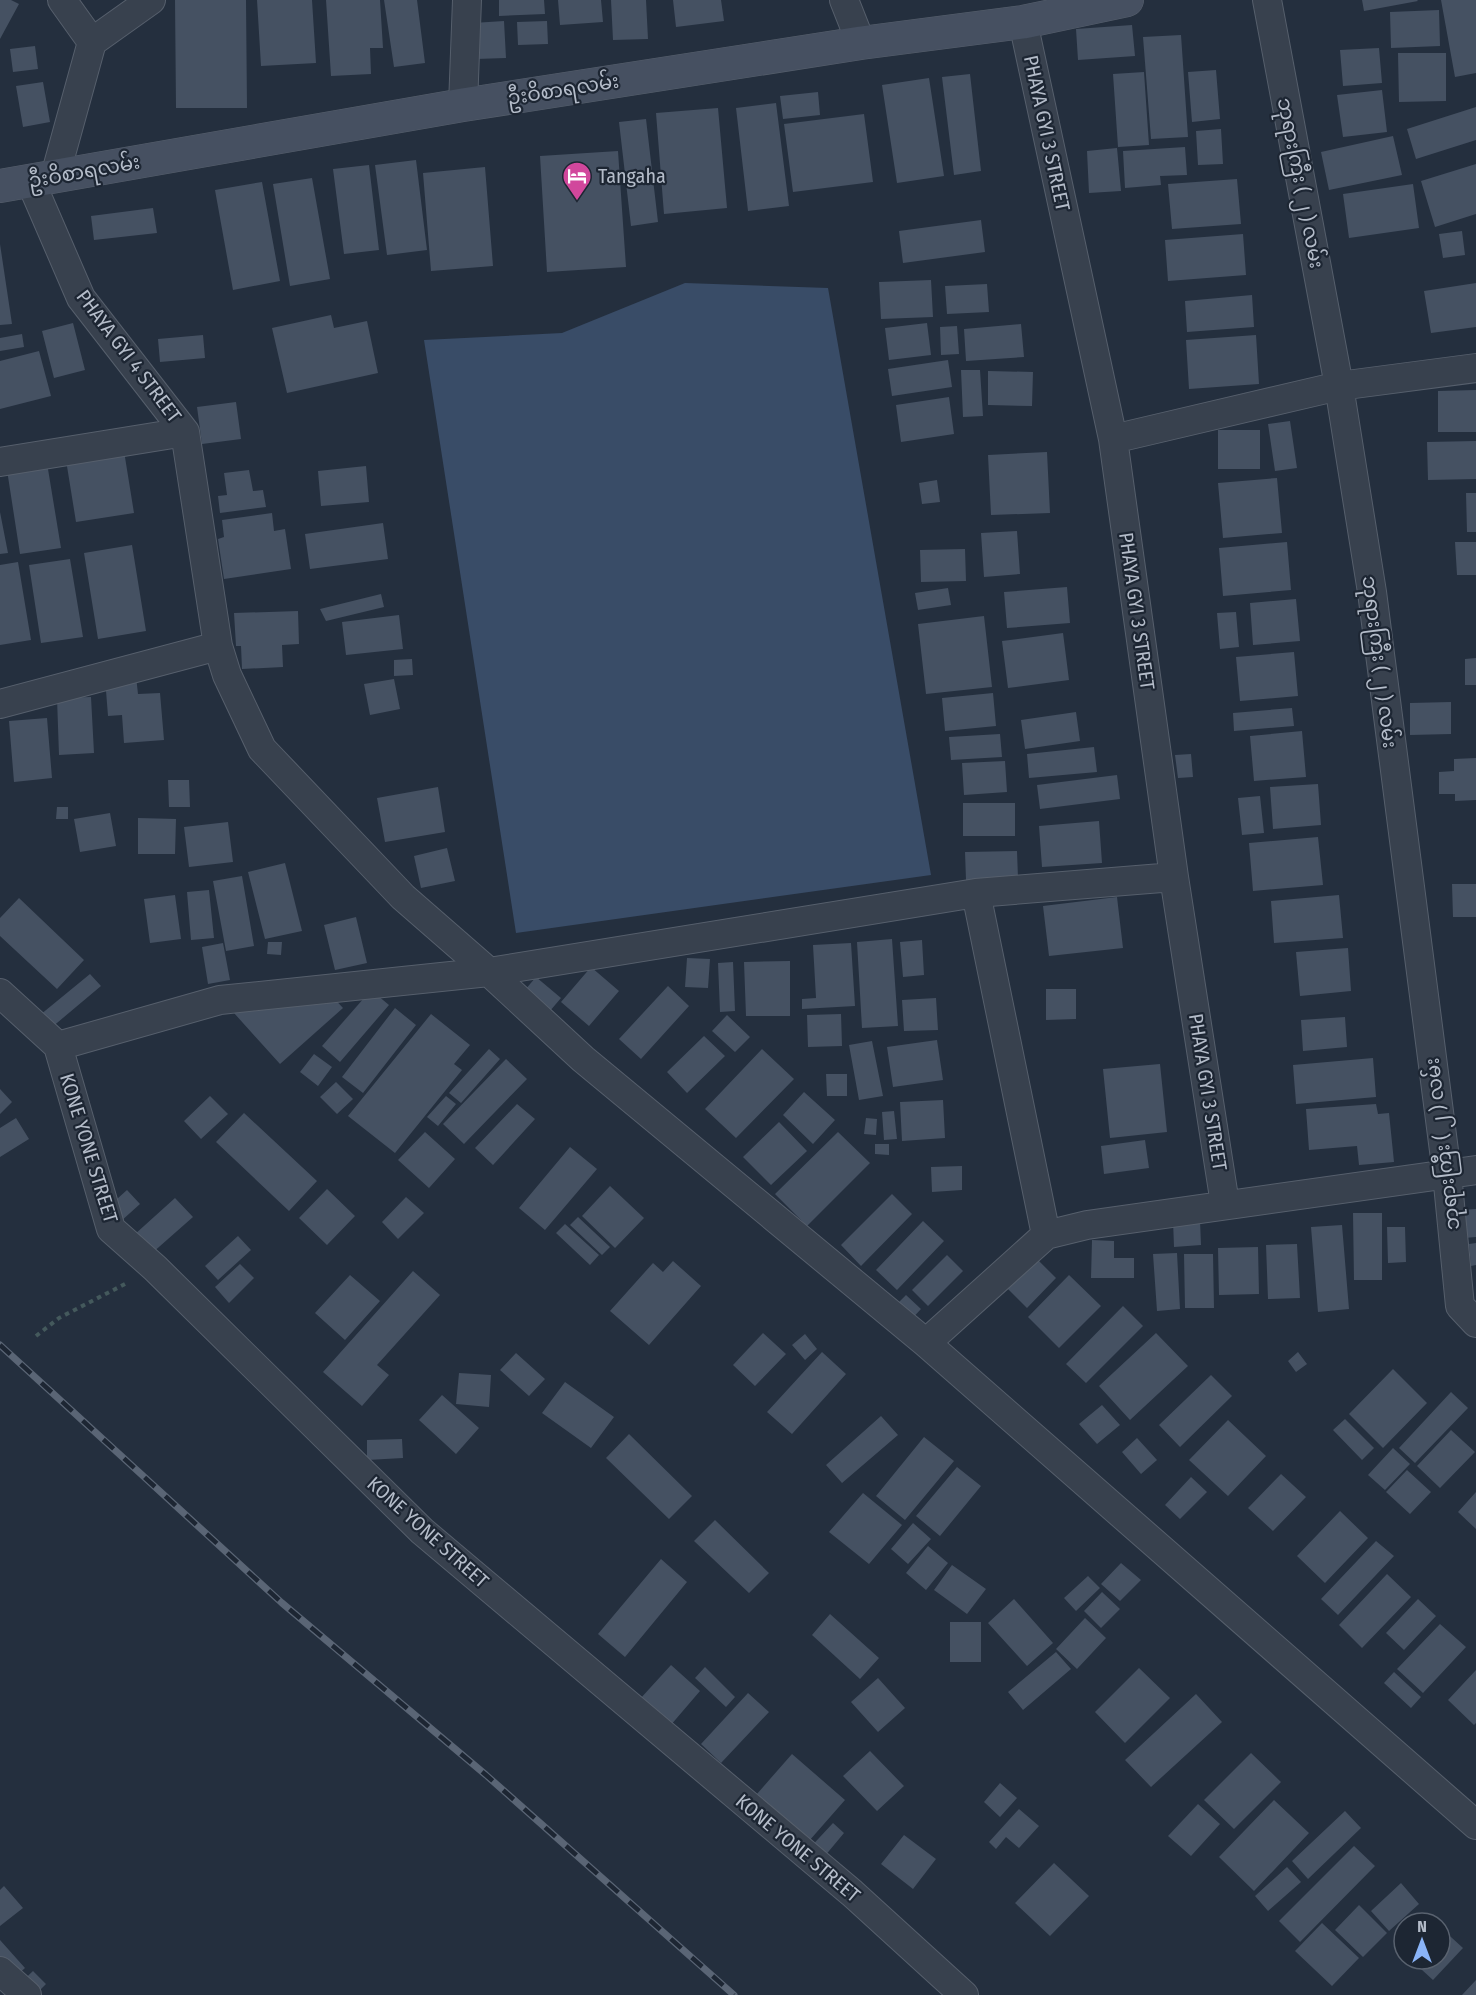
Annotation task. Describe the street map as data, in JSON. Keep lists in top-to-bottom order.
{
  "streets": {
    "street": [
      "ဦးဝိစာရလမ်း",
      "PHAYA GYI 3 STREET",
      "ဘုရားကြီး ( ၂ ) လမ်း",
      "PHAYA GYI 4 STREET",
      "KONE YONE STREET"
    ]
  },
  "crossings": [
    ["ဦးဝိစာရလမ်း", "PHAYA GYI 3 STREET"],
    ["ဦးဝိစာရလမ်း", "PHAYA GYI 4 STREET"]
  ],
  "places": {
    "hotel": ["Tangaha"]
  },
  "north": "top"
}
